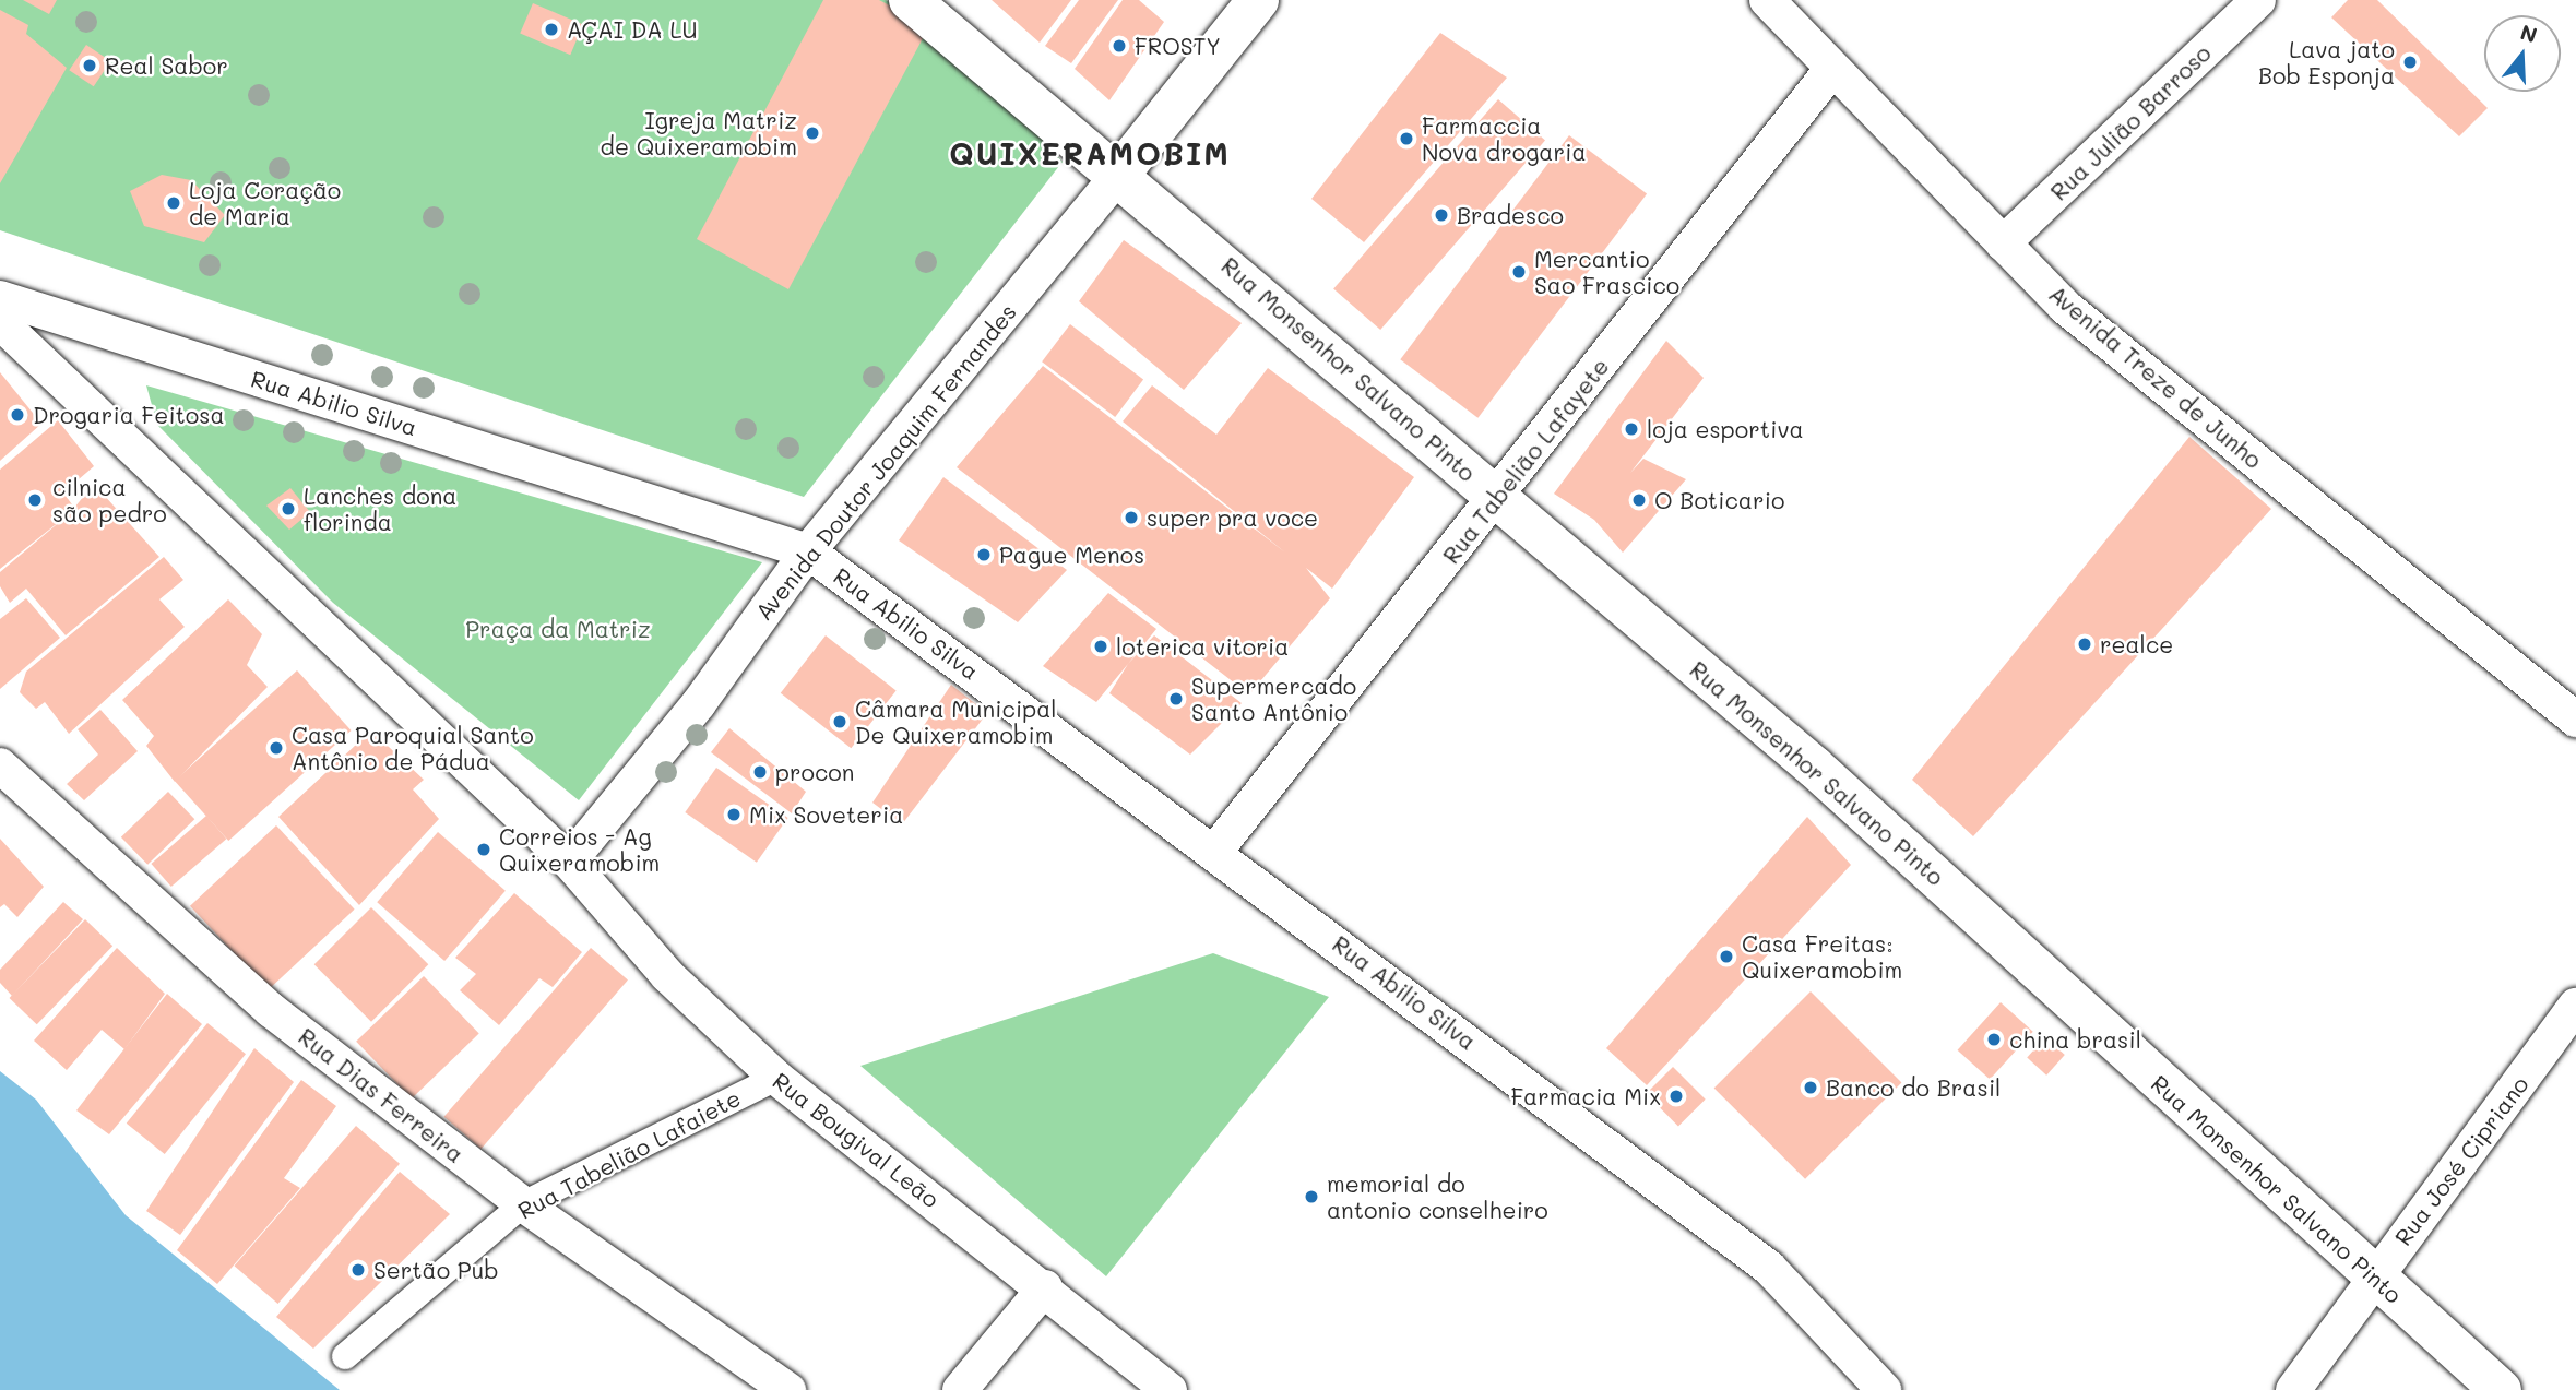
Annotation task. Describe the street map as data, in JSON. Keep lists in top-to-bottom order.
{
  "streets": {
    "street": [
      "Rua Julião Barroso",
      "Rua Monsenhor Salvano Pinto",
      "Avenida Treze de Junho",
      "Rua Abilio Silva",
      "Rua Tabelião Lafayete",
      "Avenida Doutor Joaquim Fernandes",
      "Rua Dias Ferreira",
      "Rua Bougival Leão",
      "Rua Tabelião Lafaiete",
      "Rua José Cipriano"
    ]
  },
  "crossings": [
    ["Rua Julião Barroso", "Avenida Treze de Junho"],
    ["Rua Monsenhor Salvano Pinto", "Rua Tabelião Lafayete"],
    ["Rua Monsenhor Salvano Pinto", "Avenida Doutor Joaquim Fernandes"],
    ["Rua Monsenhor Salvano Pinto", "Rua José Cipriano"],
    ["Avenida Treze de Junho", "Rua Tabelião Lafayete"],
    ["Rua Abilio Silva", "Rua Tabelião Lafayete"],
    ["Rua Abilio Silva", "Avenida Doutor Joaquim Fernandes"],
    ["Avenida Doutor Joaquim Fernandes", "Rua Bougival Leão"],
    ["Rua Dias Ferreira", "Rua Tabelião Lafaiete"],
    ["Rua Bougival Leão", "Rua Tabelião Lafaiete"]
  ],
  "districts": ["QUIXERAMOBIM"],
  "parks": ["Praça da Matriz"],
  "places": [
    "AÇAI DA LU",
    "FROSTY",
    "Lava jato Bob Esponja",
    "Real Sabor",
    "Igreja Matriz de Quixeramobim",
    "Farmaccia Nova drogaria",
    "Loja Coração de Maria",
    "Bradesco",
    "Mercantio Sao Frascico",
    "Drogaria Feitosa",
    "loja esportiva",
    "cilnica são pedro",
    "O Boticario",
    "Lanches dona florinda",
    "super pra voce",
    "Pague Menos",
    "realce",
    "loterica vitoria",
    "Supermercado Santo Antônio",
    "Câmara Municipal De Quixeramobim",
    "Casa Paroquial Santo Antônio de Pádua",
    "procon",
    "Mix Soveteria",
    "Correios - Ag Quixeramobim",
    "Casa Freitas: Quixeramobim",
    "china brasil",
    "Banco do Brasil",
    "Farmacia Mix",
    "memorial do antonio conselheiro",
    "Sertão Pub"
  ],
  "north": "top"
}
